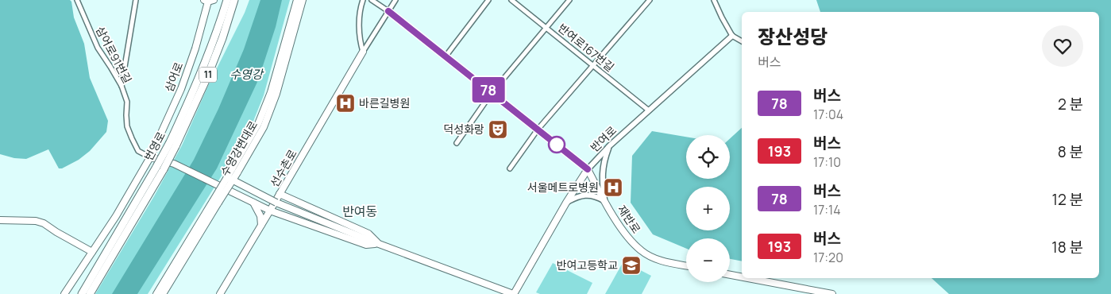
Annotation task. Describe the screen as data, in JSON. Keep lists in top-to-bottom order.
{
  "streets": {
    "highway": ["11", "번영로"],
    "main road": [
      "삼어로",
      "반여로",
      "수영강변대로",
      "선수촌로",
      "재반로"
    ],
    "street": ["반여로167번길", "삼어로91번길"]
  },
  "crossings": [
    ["반여로167번길", "반여로"],
    ["삼어로91번길", "삼어로"],
    ["반여로", "재반로"]
  ],
  "districts": ["반여동"],
  "water": ["수영강"],
  "places": {
    "hospital": ["바른길병원", "서울메트로병원"],
    "theatre": ["덕성화랑"],
    "school or university": ["반여고등학교"]
  },
  "lines": ["bus line 78"],
  "page": {
    "on_map": "78",
    "heading": ["장산성당", "버스"],
    "list": [
      {
        "mark": "78",
        "name": "버스",
        "note": "17:04",
        "value": "2 분"
      },
      {
        "mark": "193",
        "name": "버스",
        "note": "17:10",
        "value": "8 분"
      },
      {
        "mark": "78",
        "name": "버스",
        "note": "17:14",
        "value": "12 분"
      },
      {
        "mark": "193",
        "name": "버스",
        "note": "17:20",
        "value": "18 분"
      }
    ],
    "map_buttons": ["+", "−"]
  }
}
